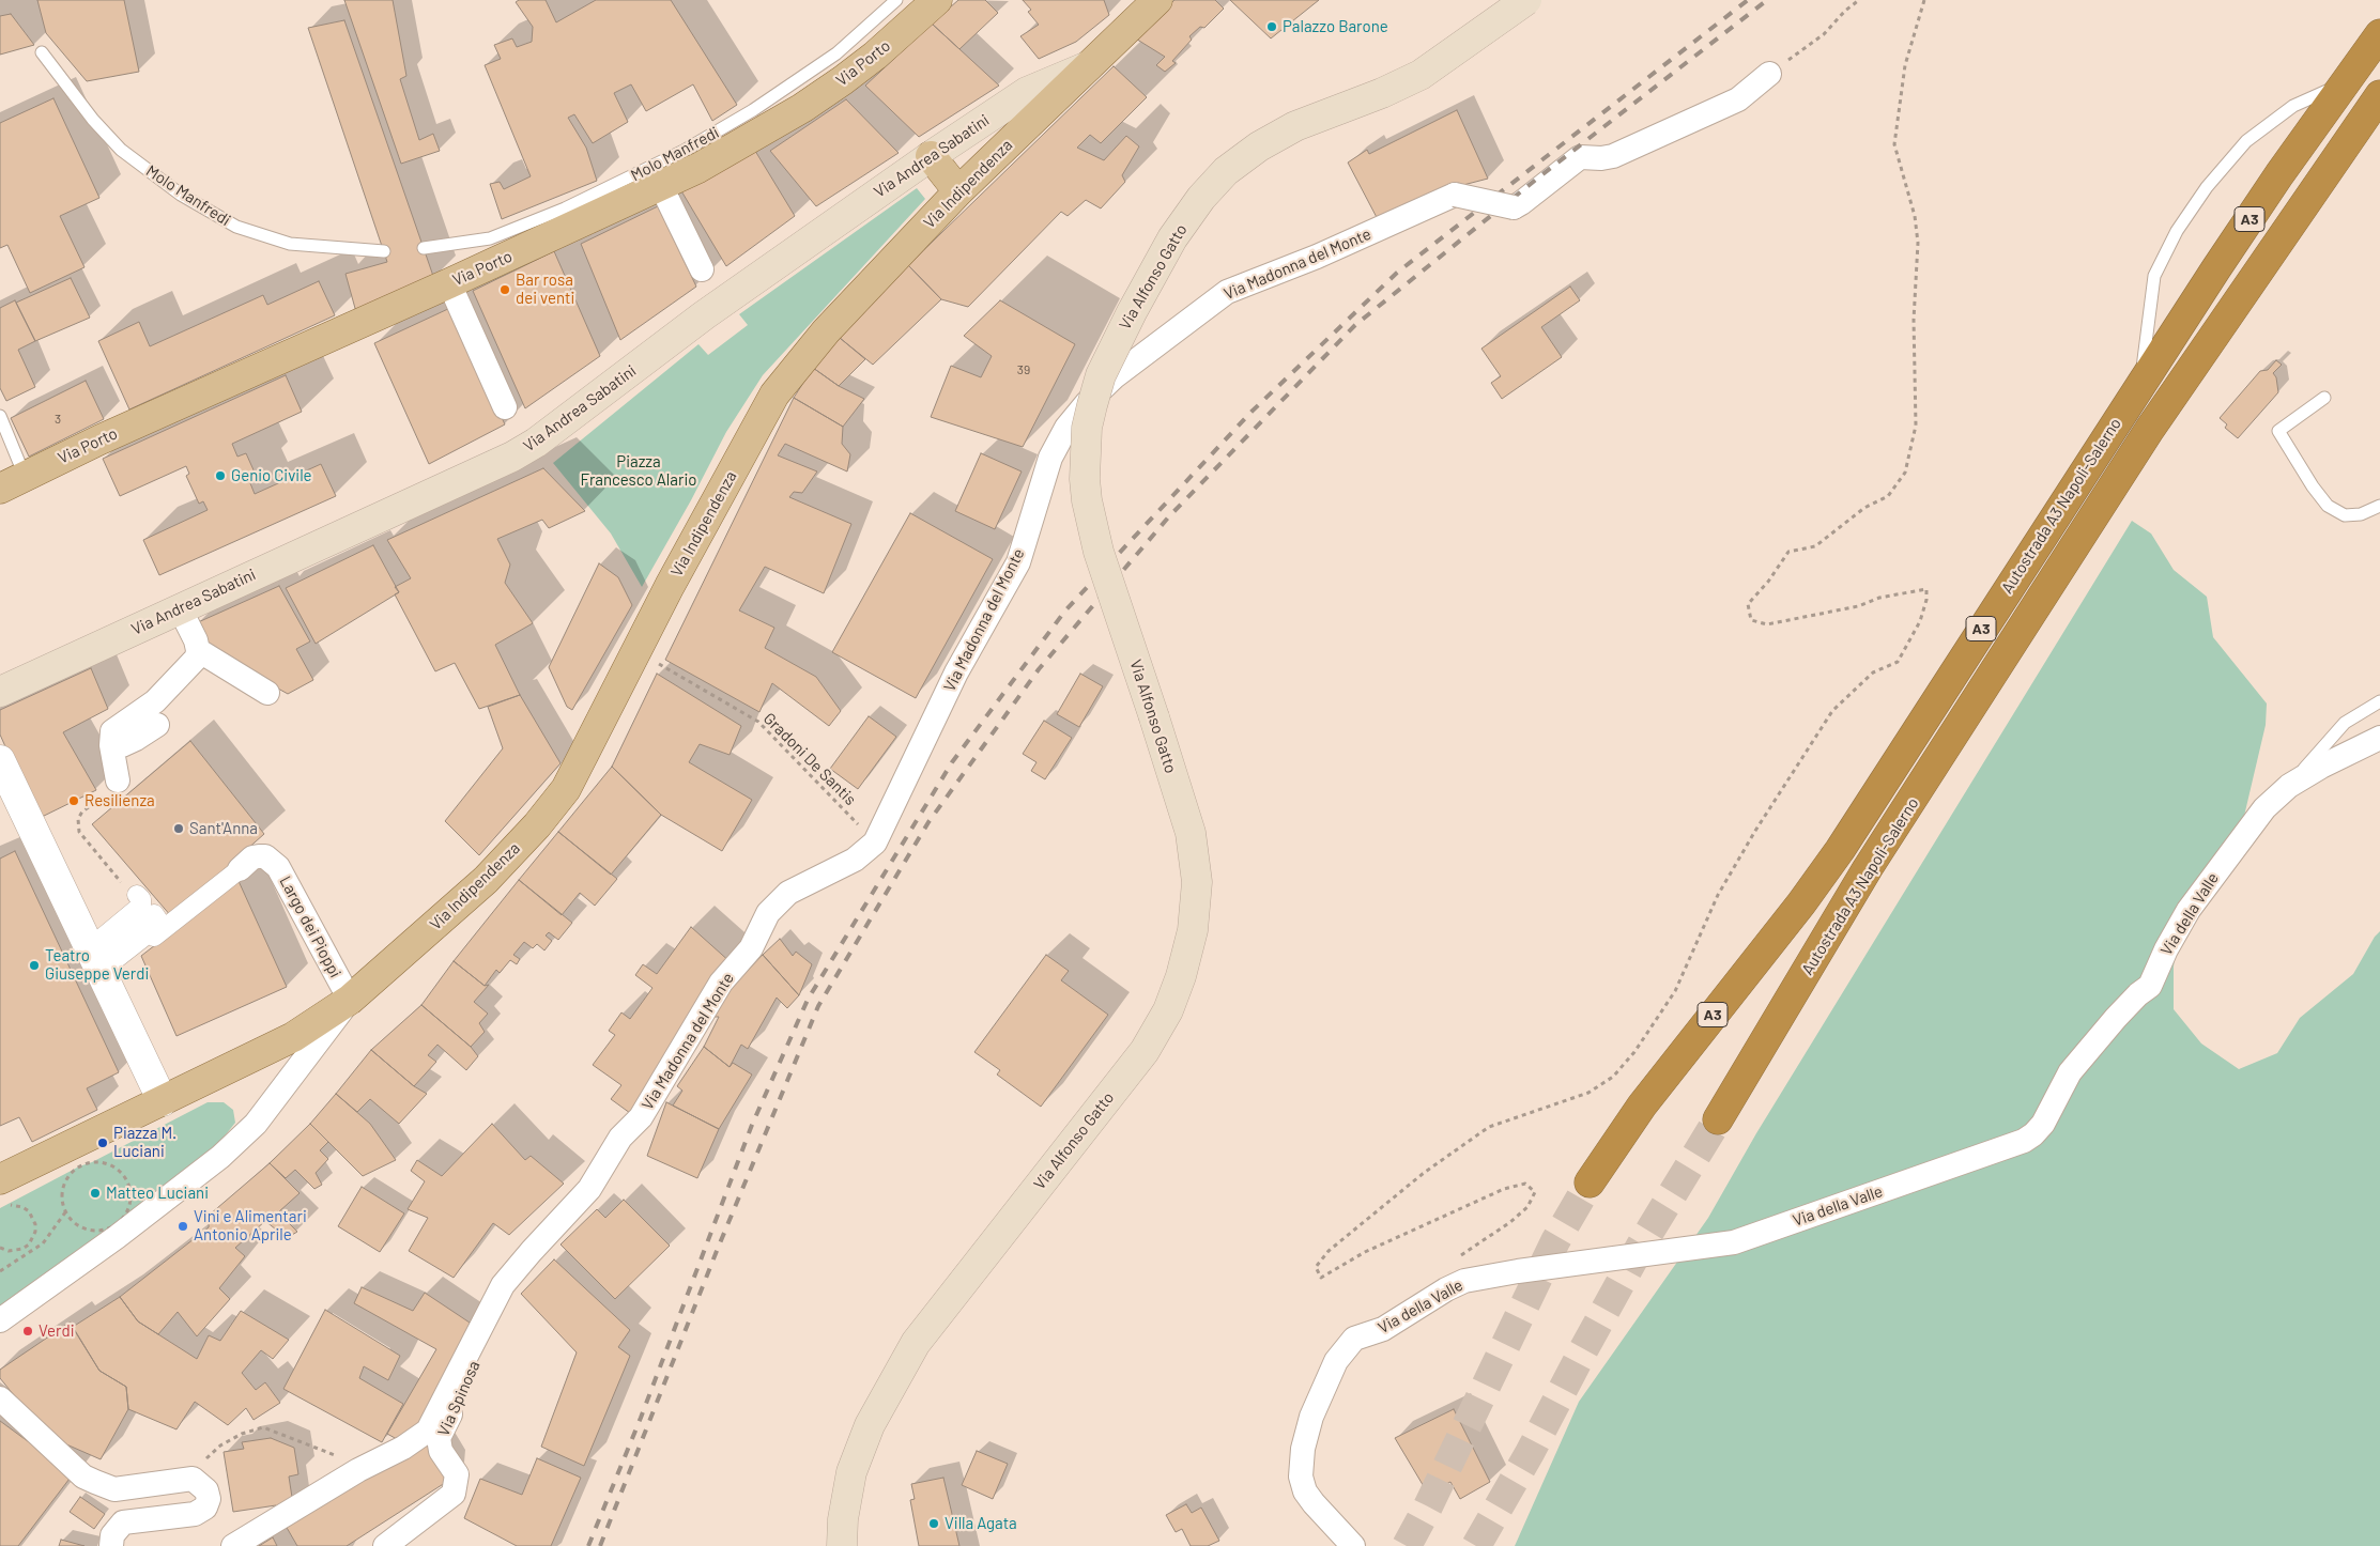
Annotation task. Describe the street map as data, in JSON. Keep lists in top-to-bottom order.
{
  "streets": {
    "highway": ["A3", "Autostrada A3 Napoli-Salerno"],
    "main road": [
      "Via Porto",
      "Via Andrea Sabatini",
      "Via Indipendenza",
      "Via Alfonso Gatto"
    ],
    "street": [
      "Via Madonna del Monte",
      "Via della Valle",
      "Largo dei Pioppi",
      "Via Spinosa"
    ],
    "lane": ["Molo Manfredi"],
    "path": ["Gradoni De Santis"]
  },
  "crossings": [
    ["Via Porto", "Molo Manfredi"],
    ["Via Andrea Sabatini", "Via Indipendenza"],
    ["Via Indipendenza", "Gradoni De Santis"],
    ["Via Indipendenza", "Largo dei Pioppi"],
    ["Via Madonna del Monte", "Gradoni De Santis"],
    ["Via Madonna del Monte", "Via Spinosa"]
  ],
  "parks": ["Piazza Francesco Alario"],
  "places": [
    "Palazzo Barone",
    "Bar rosa dei venti",
    "Genio Civile",
    "Resilienza",
    "Sant'Anna",
    "Teatro Giuseppe Verdi",
    "Piazza M. Luciani",
    "Matteo Luciani",
    "Vini e Alimentari Antonio Aprile",
    "Verdi",
    "Villa Agata"
  ],
  "house_numbers": ["39", "3"]
}
